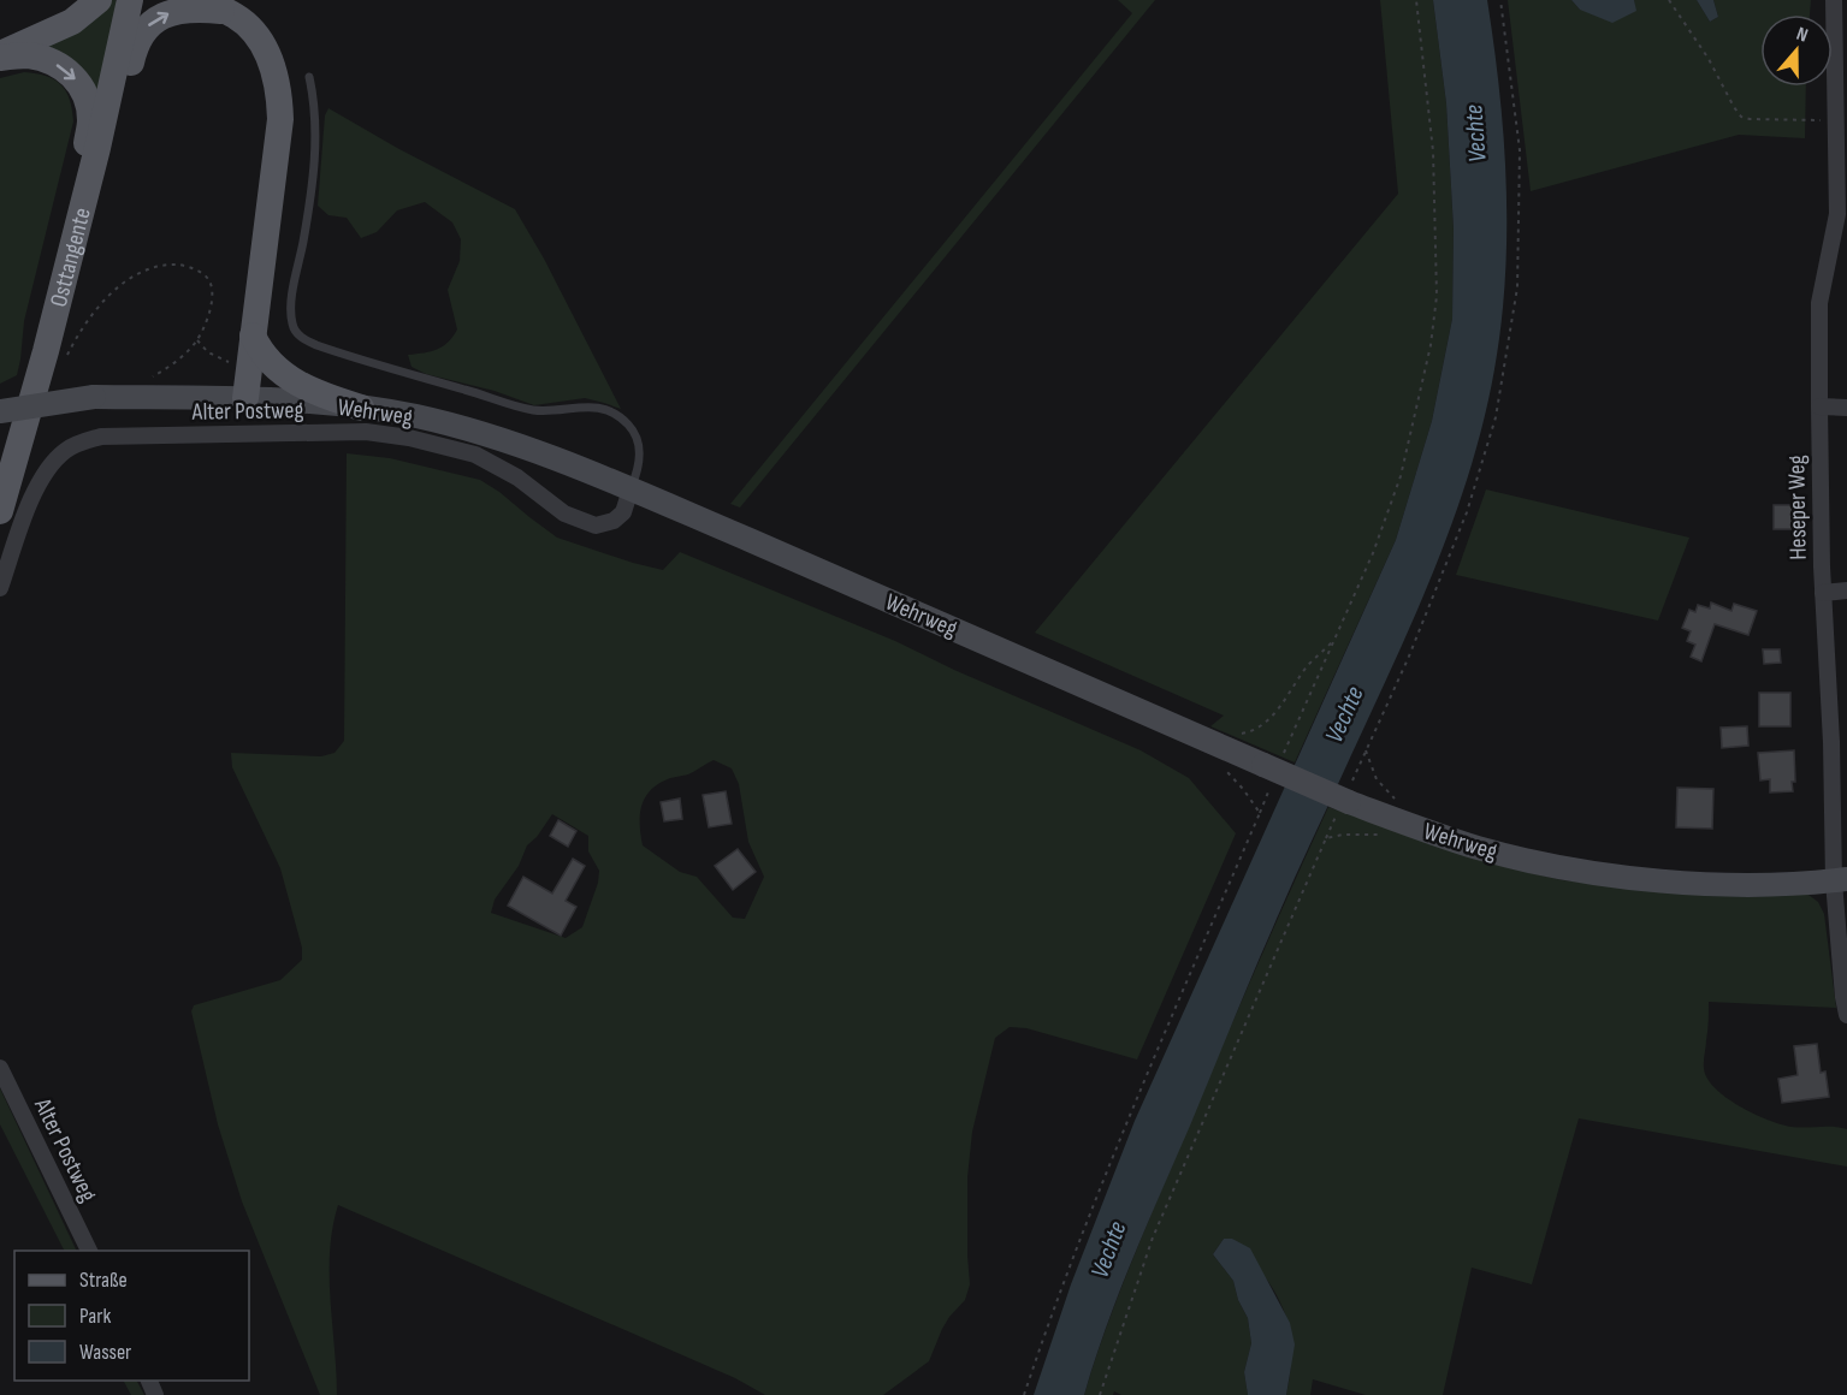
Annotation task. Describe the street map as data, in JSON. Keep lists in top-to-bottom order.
{
  "streets": {
    "main road": ["Osttangente"],
    "street": ["Alter Postweg", "Wehrweg", "Heseper Weg"]
  },
  "crossings": [
    ["Alter Postweg", "Wehrweg"],
    ["Wehrweg", "Heseper Weg"]
  ],
  "water": ["Vechte"],
  "legend": ["Straße", "Park", "Wasser"],
  "north": "top"
}
